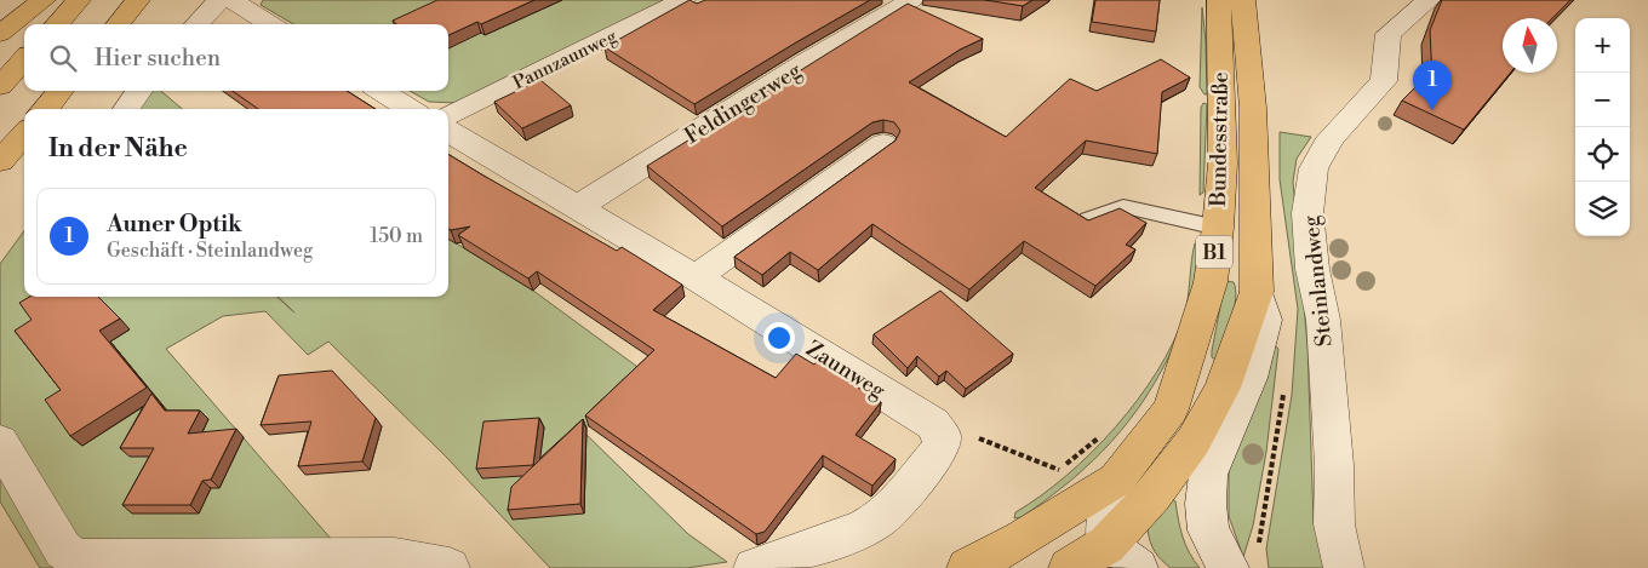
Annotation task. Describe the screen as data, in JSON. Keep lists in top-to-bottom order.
{
  "streets": {
    "main road": ["Bundesstraße", "B1"],
    "street": [
      "Pannzaunweg",
      "Feldingerweg",
      "Steinlandweg",
      "Zaunweg"
    ]
  },
  "crossings": [
    ["Feldingerweg", "Zaunweg"]
  ],
  "north": "top",
  "page": {
    "map_buttons": ["+", "−"],
    "search": "Hier suchen",
    "pins": "1",
    "heading": "In der Nähe",
    "list": [
      {
        "mark": "1",
        "name": "Auner Optik",
        "note": "Geschäft · Steinlandweg",
        "value": "150 m"
      }
    ]
  }
}
